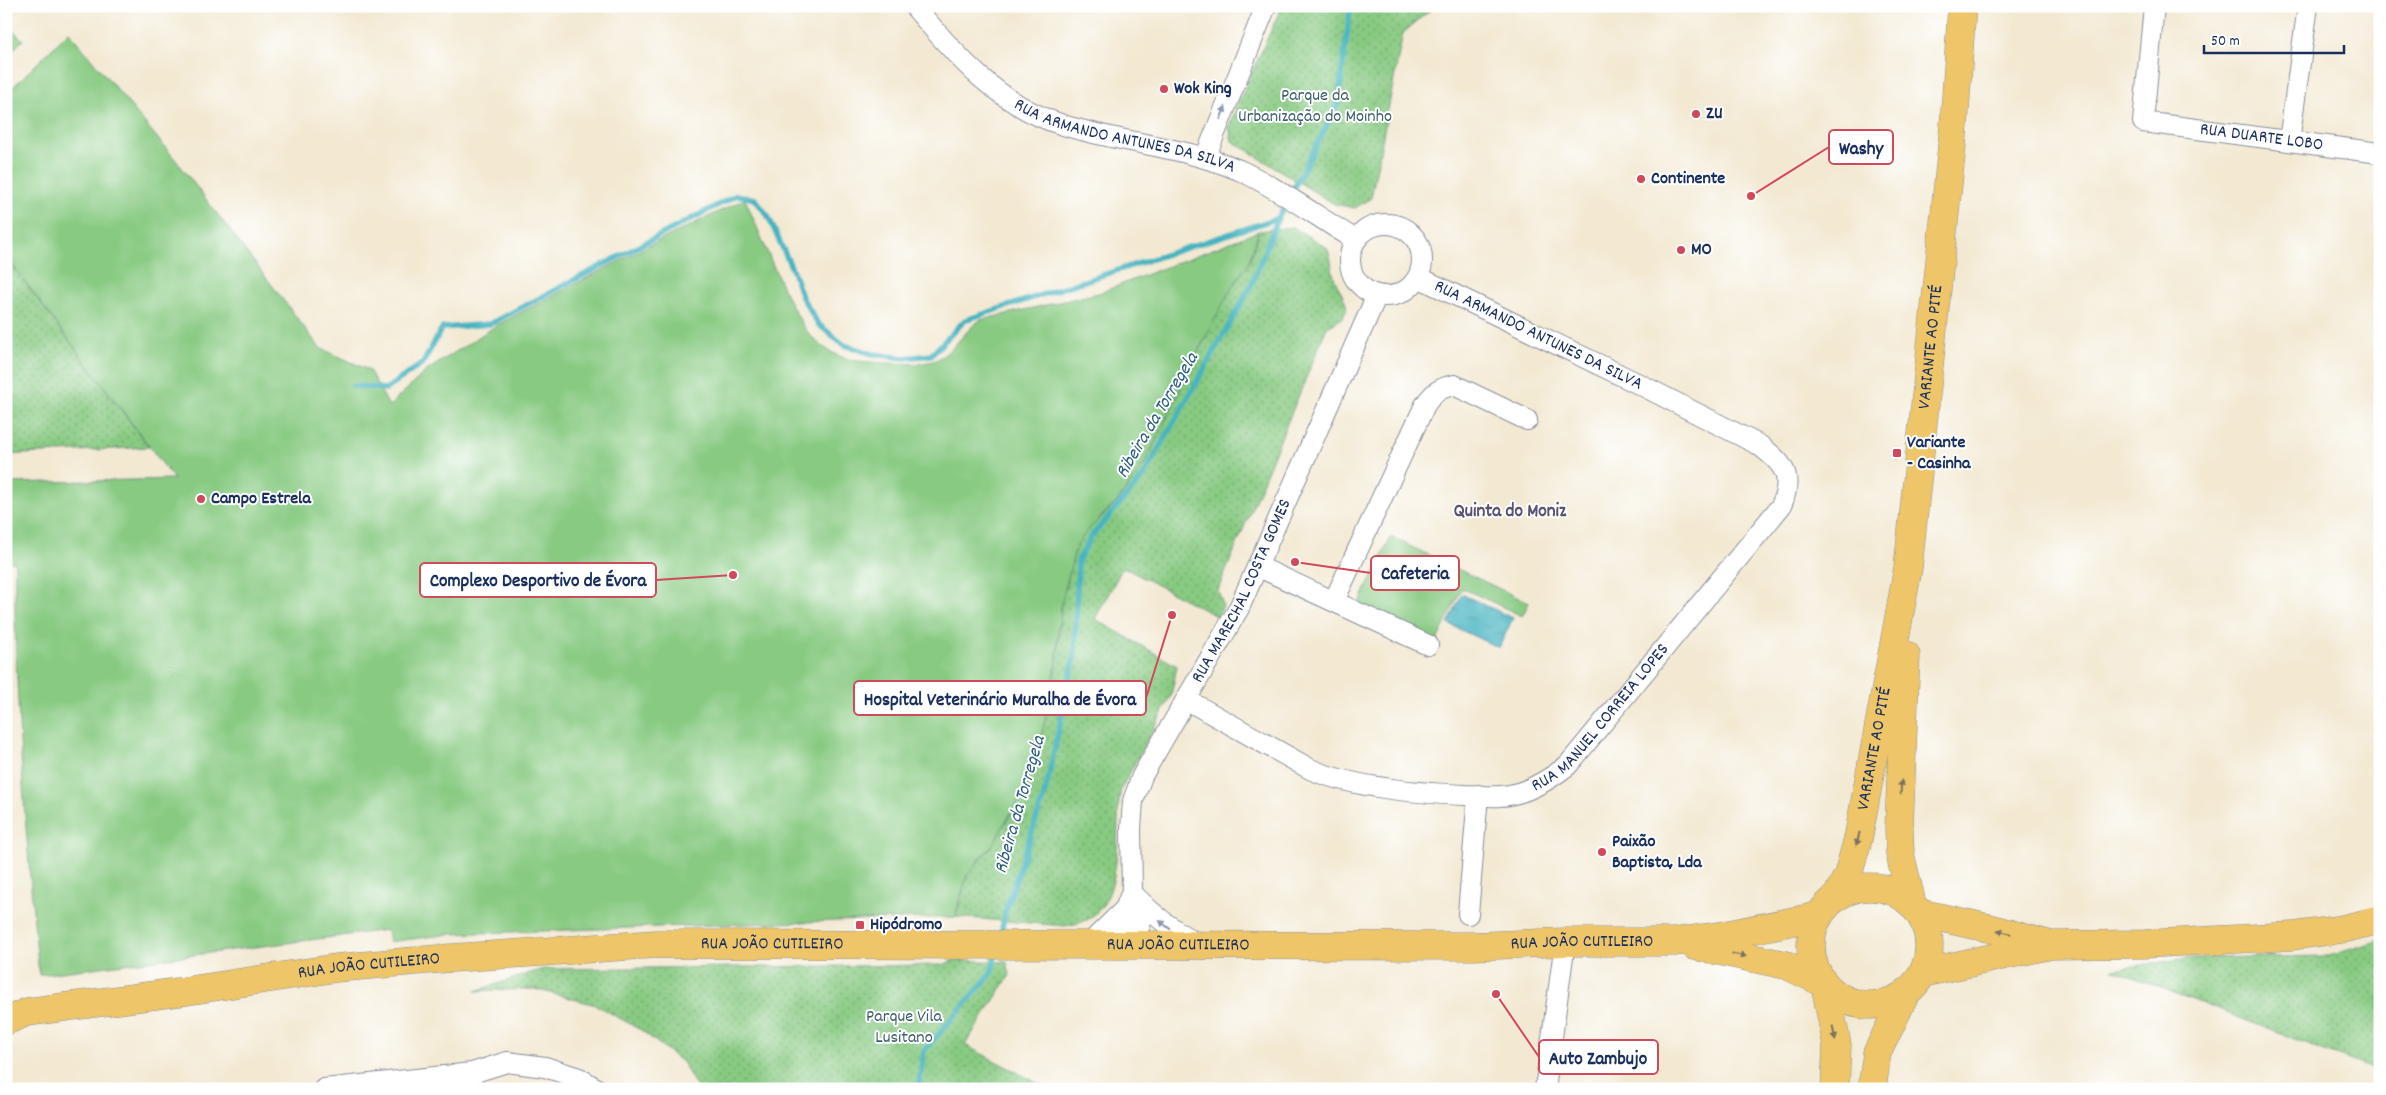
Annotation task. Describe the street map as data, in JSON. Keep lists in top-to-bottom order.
{
  "streets": {
    "main road": ["VARIANTE AO PITÉ", "RUA JOÃO CUTILEIRO"],
    "street": [
      "RUA ARMANDO ANTUNES DA SILVA",
      "RUA DUARTE LOBO",
      "RUA MARECHAL COSTA GOMES",
      "RUA MANUEL CORREIA LOPES"
    ]
  },
  "crossings": [
    ["RUA ARMANDO ANTUNES DA SILVA", "RUA MARECHAL COSTA GOMES"],
    ["RUA ARMANDO ANTUNES DA SILVA", "RUA MANUEL CORREIA LOPES"],
    ["VARIANTE AO PITÉ", "RUA JOÃO CUTILEIRO"],
    ["RUA MARECHAL COSTA GOMES", "RUA MANUEL CORREIA LOPES"],
    ["RUA MARECHAL COSTA GOMES", "RUA JOÃO CUTILEIRO"]
  ],
  "districts": ["Quinta do Moniz"],
  "water": ["Ribeira da Torregela"],
  "parks": ["Parque da Urbanização do Moinho", "Parque Vila Lusitano"],
  "places": {
    "other": [
      "Wok King",
      "ZU",
      "Continente",
      "Washy",
      "MO",
      "Campo Estrela",
      "Cafeteria",
      "Complexo Desportivo de Évora",
      "Hospital Veterinário Muralha de Évora",
      "Paixão Baptista, Lda",
      "Auto Zambujo"
    ],
    "transit": ["Variante - Casinha", "Hipódromo"]
  },
  "scale_bar": "50 m"
}
